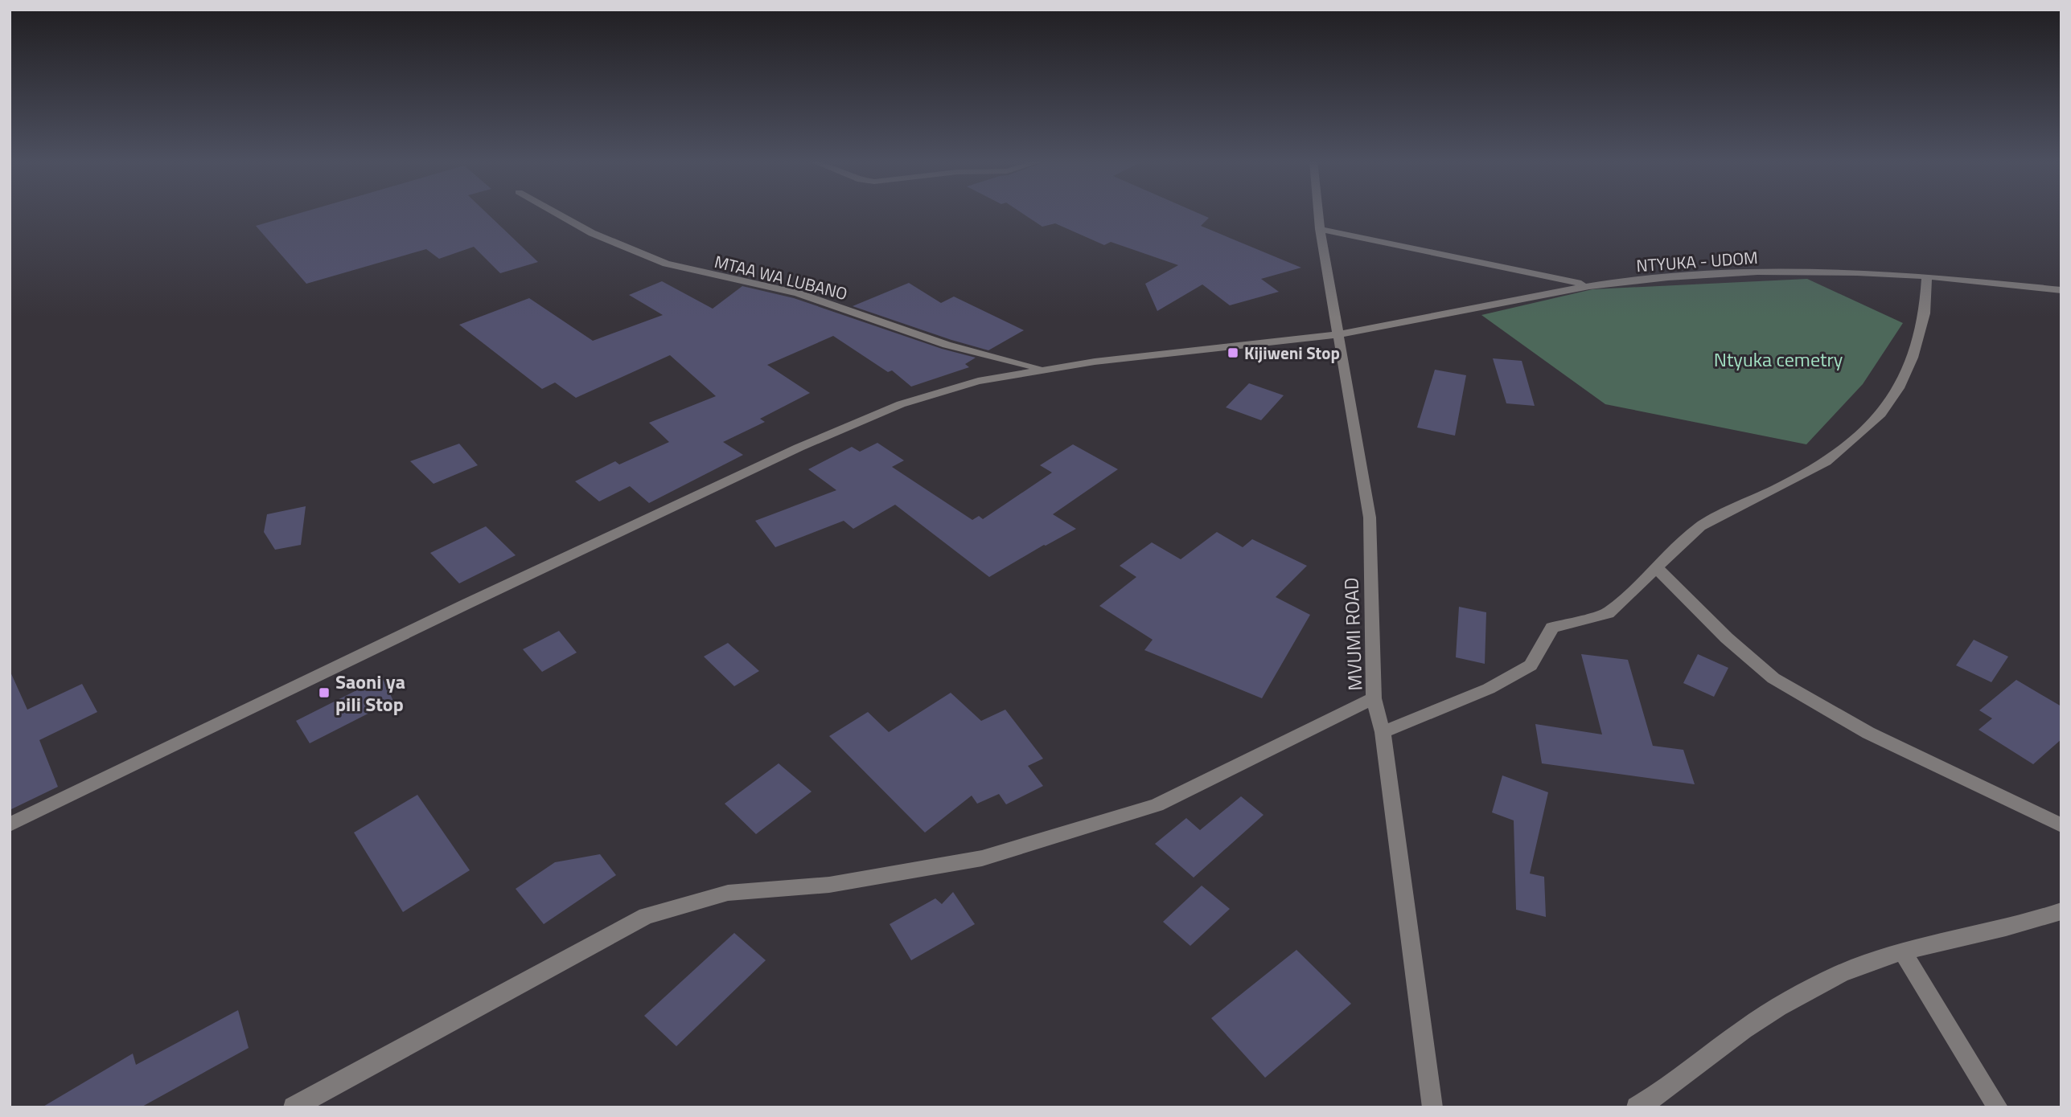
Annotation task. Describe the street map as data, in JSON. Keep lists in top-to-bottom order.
{
  "streets": {
    "street": ["NTYUKA - UDOM", "MTAA WA LUBANO", "MVUMI ROAD"]
  },
  "crossings": [
    ["NTYUKA - UDOM", "MTAA WA LUBANO"],
    ["NTYUKA - UDOM", "MVUMI ROAD"]
  ],
  "parks": ["Ntyuka cemetry"],
  "places": {
    "transit": ["Kijiweni Stop", "Saoni ya pili Stop"]
  }
}
